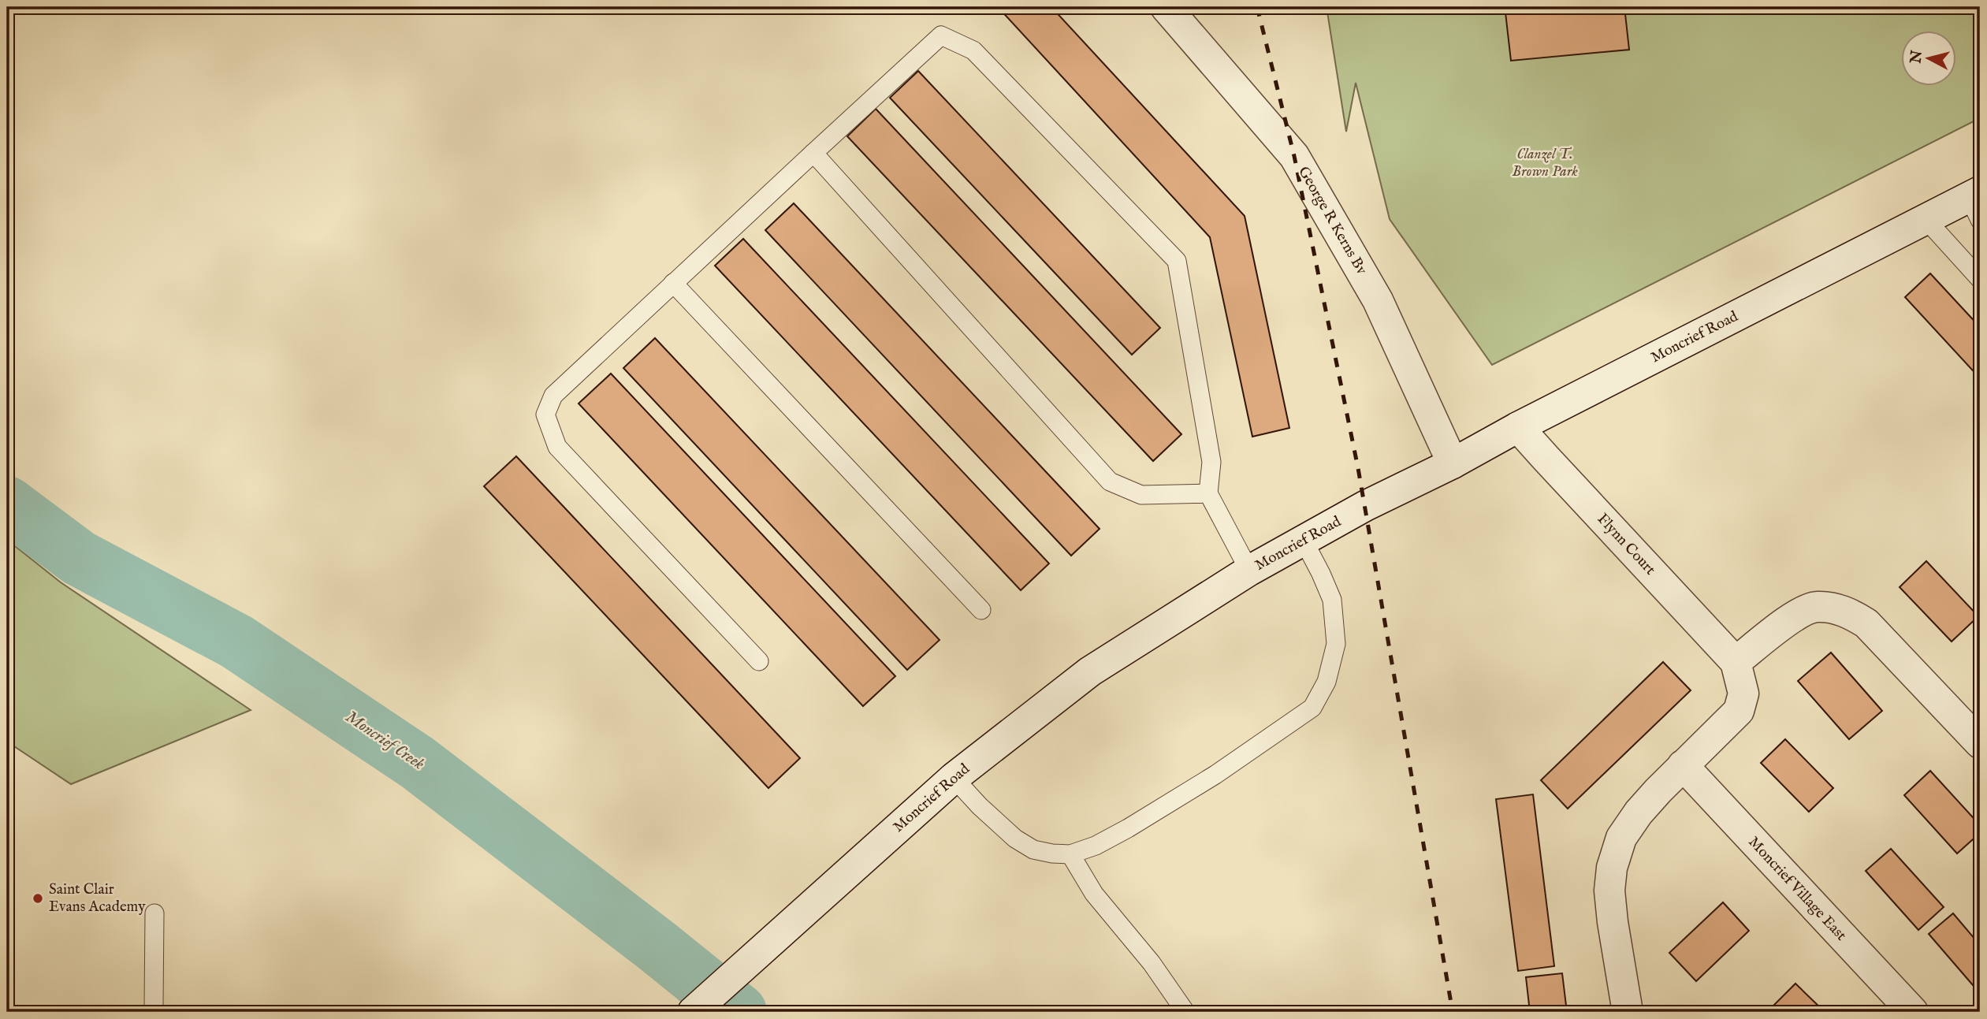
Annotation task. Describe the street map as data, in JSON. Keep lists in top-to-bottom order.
{
  "streets": {
    "street": [
      "George R Kerns Bv",
      "Moncrief Road",
      "Flynn Court",
      "Moncrief Village East"
    ]
  },
  "crossings": [
    ["George R Kerns Bv", "Moncrief Road"],
    ["Moncrief Road", "Flynn Court"]
  ],
  "water": ["Moncrief Creek"],
  "parks": ["Clanzel T. Brown Park"],
  "places": ["Saint Clair Evans Academy"],
  "north": "left"
}
